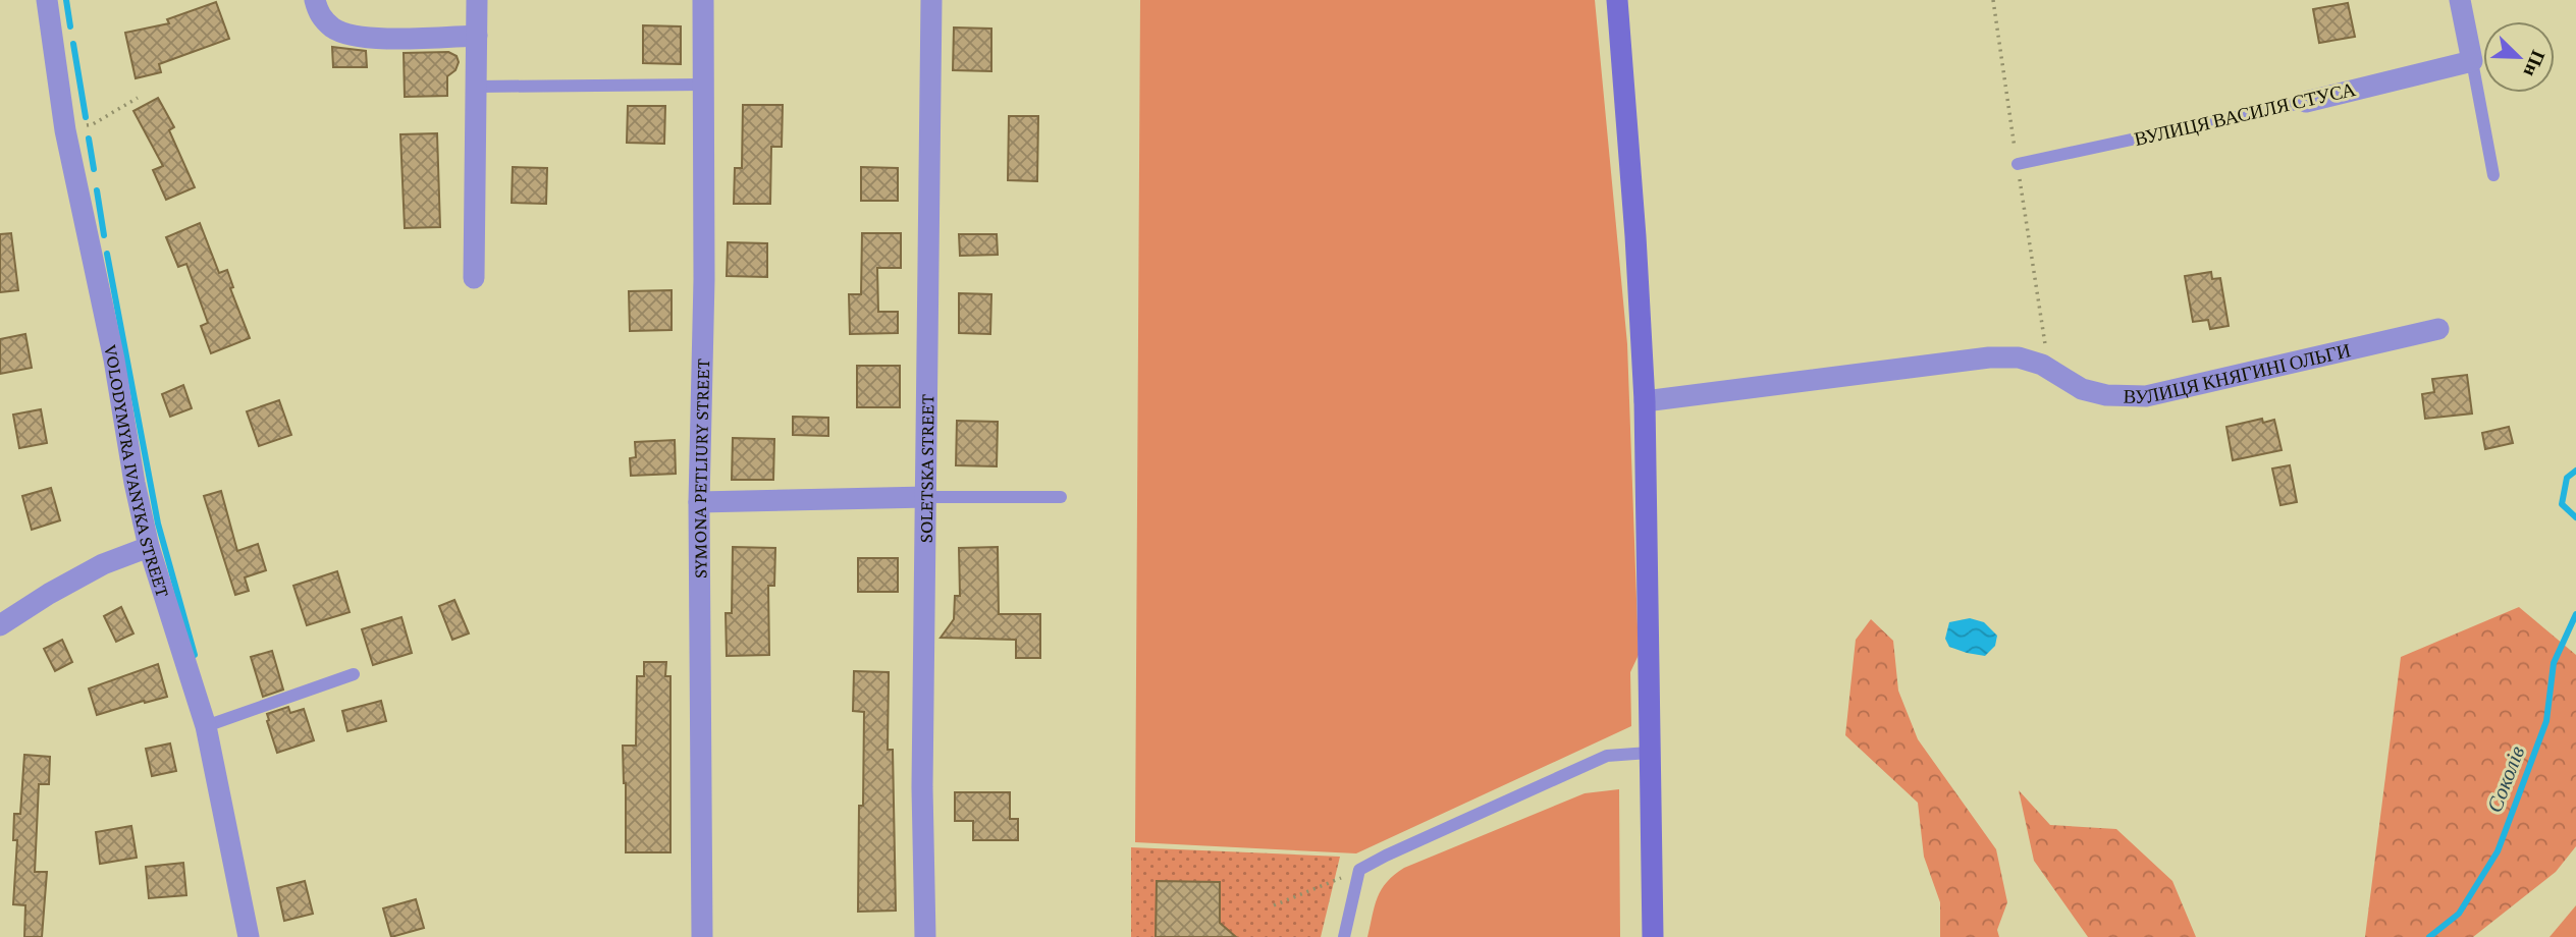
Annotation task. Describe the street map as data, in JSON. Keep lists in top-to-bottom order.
{
  "streets": {
    "street": [
      "ВУЛИЦЯ ВАСИЛЯ СТУСА",
      "ВУЛИЦЯ КНЯГИНІ ОЛЬГИ",
      "SYMONA PETLIURY STREET",
      "SOLETSKA STREET",
      "VOLODYMYRA IVANYKA STREET"
    ]
  },
  "water": ["Соколів"],
  "north": "bottom right"
}
